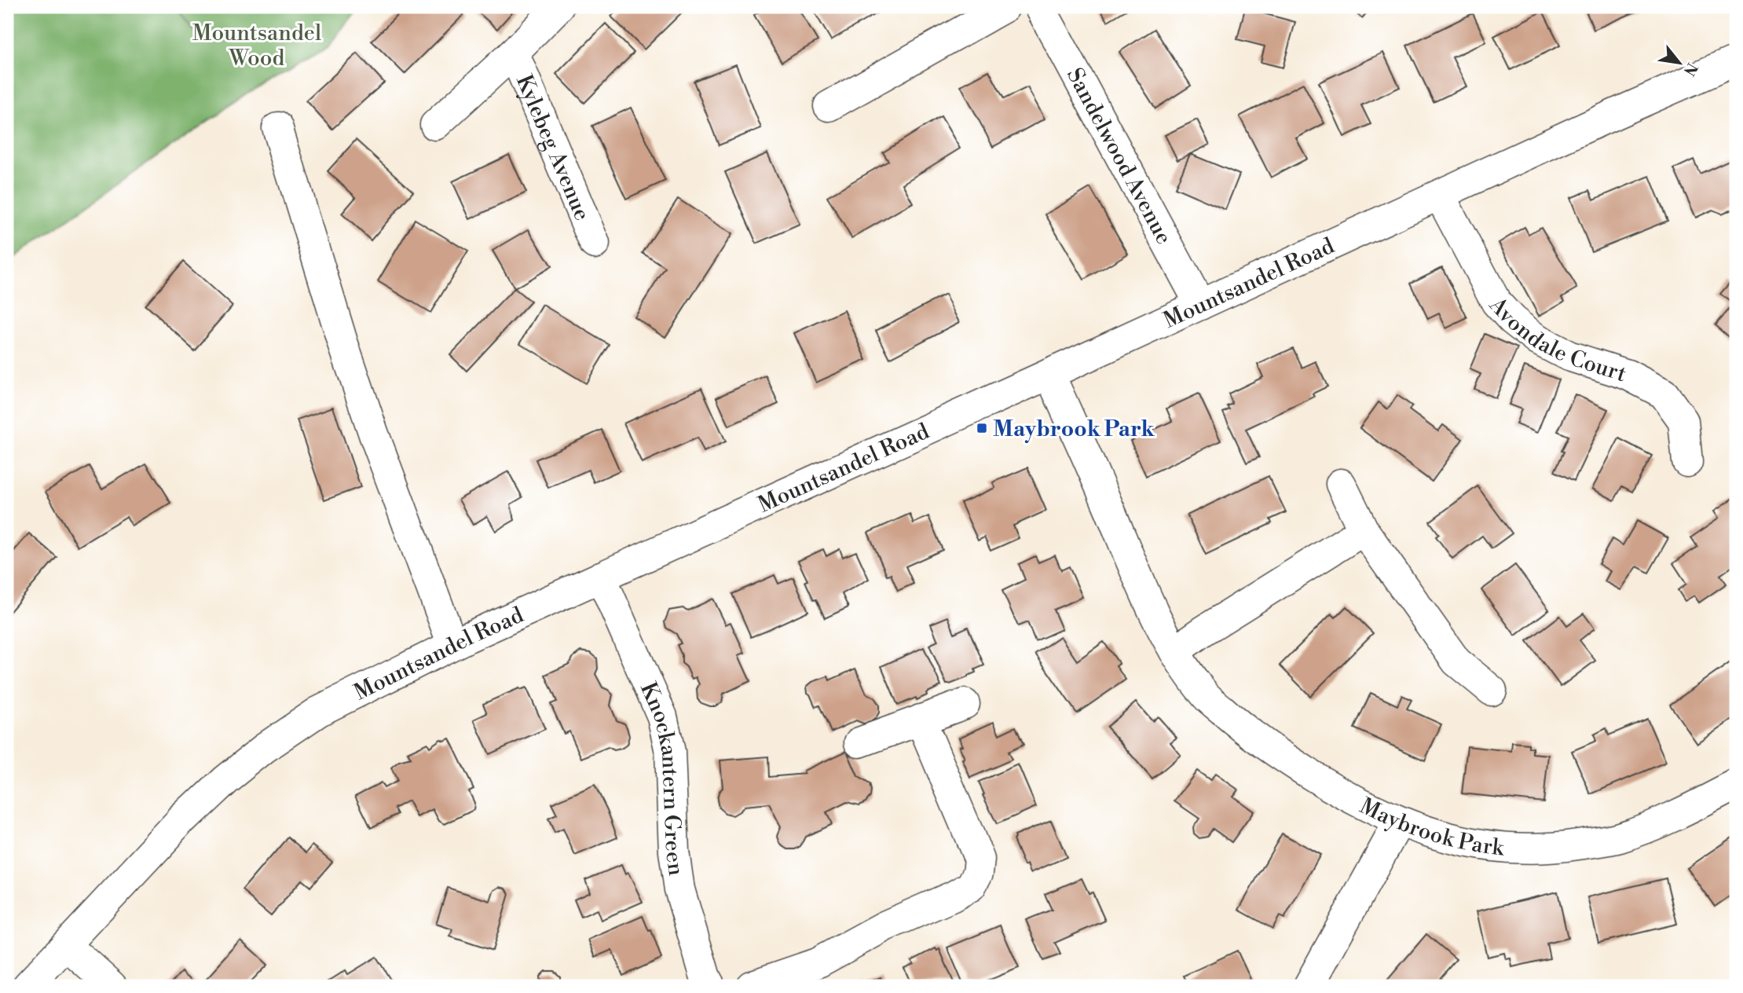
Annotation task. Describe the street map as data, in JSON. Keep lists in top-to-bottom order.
{
  "streets": {
    "street": [
      "Kylebeg Avenue",
      "Sandelwood Avenue",
      "Mountsandel Road",
      "Avondale Court",
      "Knockantern Green",
      "Maybrook Park"
    ]
  },
  "crossings": [
    ["Sandelwood Avenue", "Mountsandel Road"],
    ["Mountsandel Road", "Avondale Court"],
    ["Mountsandel Road", "Knockantern Green"],
    ["Mountsandel Road", "Maybrook Park"]
  ],
  "parks": ["Mountsandel Wood"],
  "places": {
    "transit": ["Maybrook Park"]
  },
  "north": "bottom right"
}
